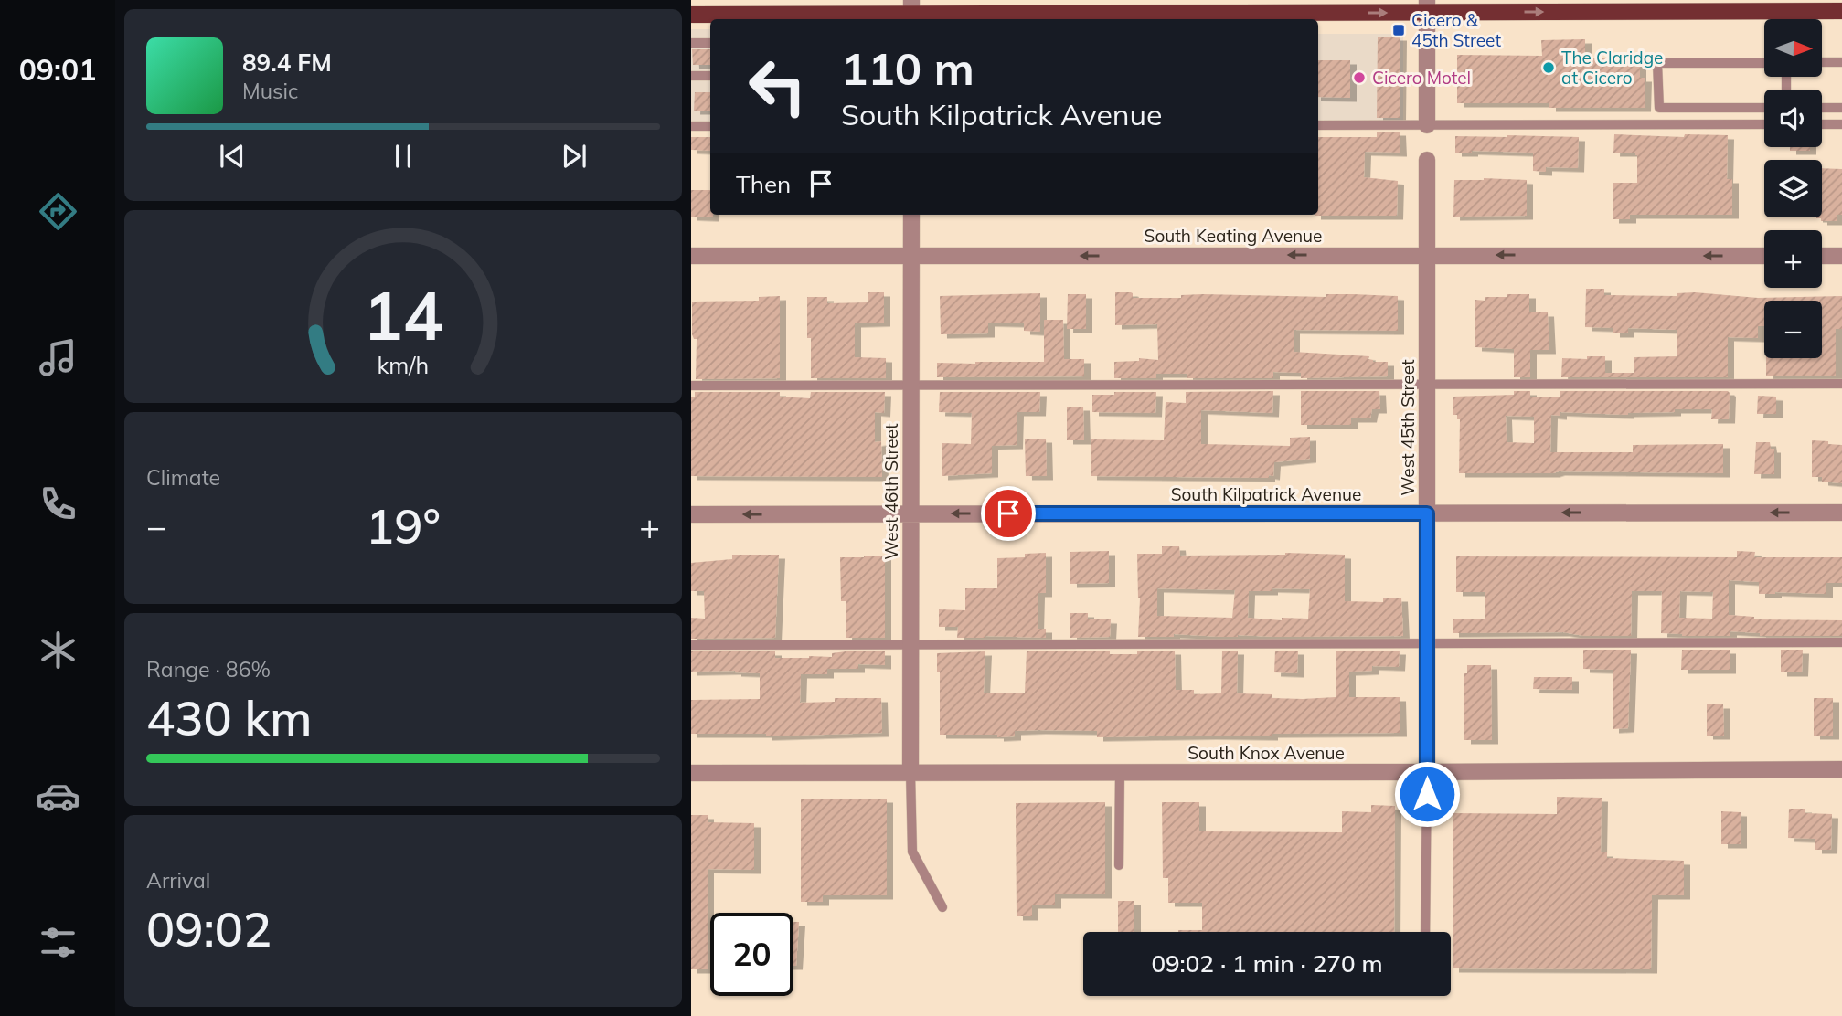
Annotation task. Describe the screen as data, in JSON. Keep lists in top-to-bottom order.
{
  "streets": {
    "street": [
      "South Keating Avenue",
      "West 45th Street",
      "West 46th Street",
      "South Kilpatrick Avenue",
      "South Knox Avenue"
    ]
  },
  "crossings": [
    ["South Keating Avenue", "West 45th Street"],
    ["South Keating Avenue", "West 46th Street"],
    ["West 45th Street", "South Kilpatrick Avenue"],
    ["West 45th Street", "South Knox Avenue"],
    ["West 46th Street", "South Kilpatrick Avenue"],
    ["West 46th Street", "South Knox Avenue"]
  ],
  "one_way": ["South Keating Avenue", "South Kilpatrick Avenue"],
  "places": {
    "transit": ["Cicero & 45th Street"],
    "other": ["The Claridge at Cicero", "Cicero Motel"]
  },
  "north": "right",
  "page": {
    "tabs": "09:01",
    "map_buttons": ["+", "−"],
    "turn": ["110 m", "South Kilpatrick Avenue"],
    "song": ["89.4 FM", "Music"],
    "then": "Then",
    "tile": [
      "Climate",
      ["Range · 86%", "430 km"],
      ["Arrival", "09:02"]
    ],
    "heat": ["−", "19°", "+"],
    "limit": "20",
    "trip": "09:02 · 1 min · 270 m",
    "gauge": ["14", "km/h"]
  }
}
